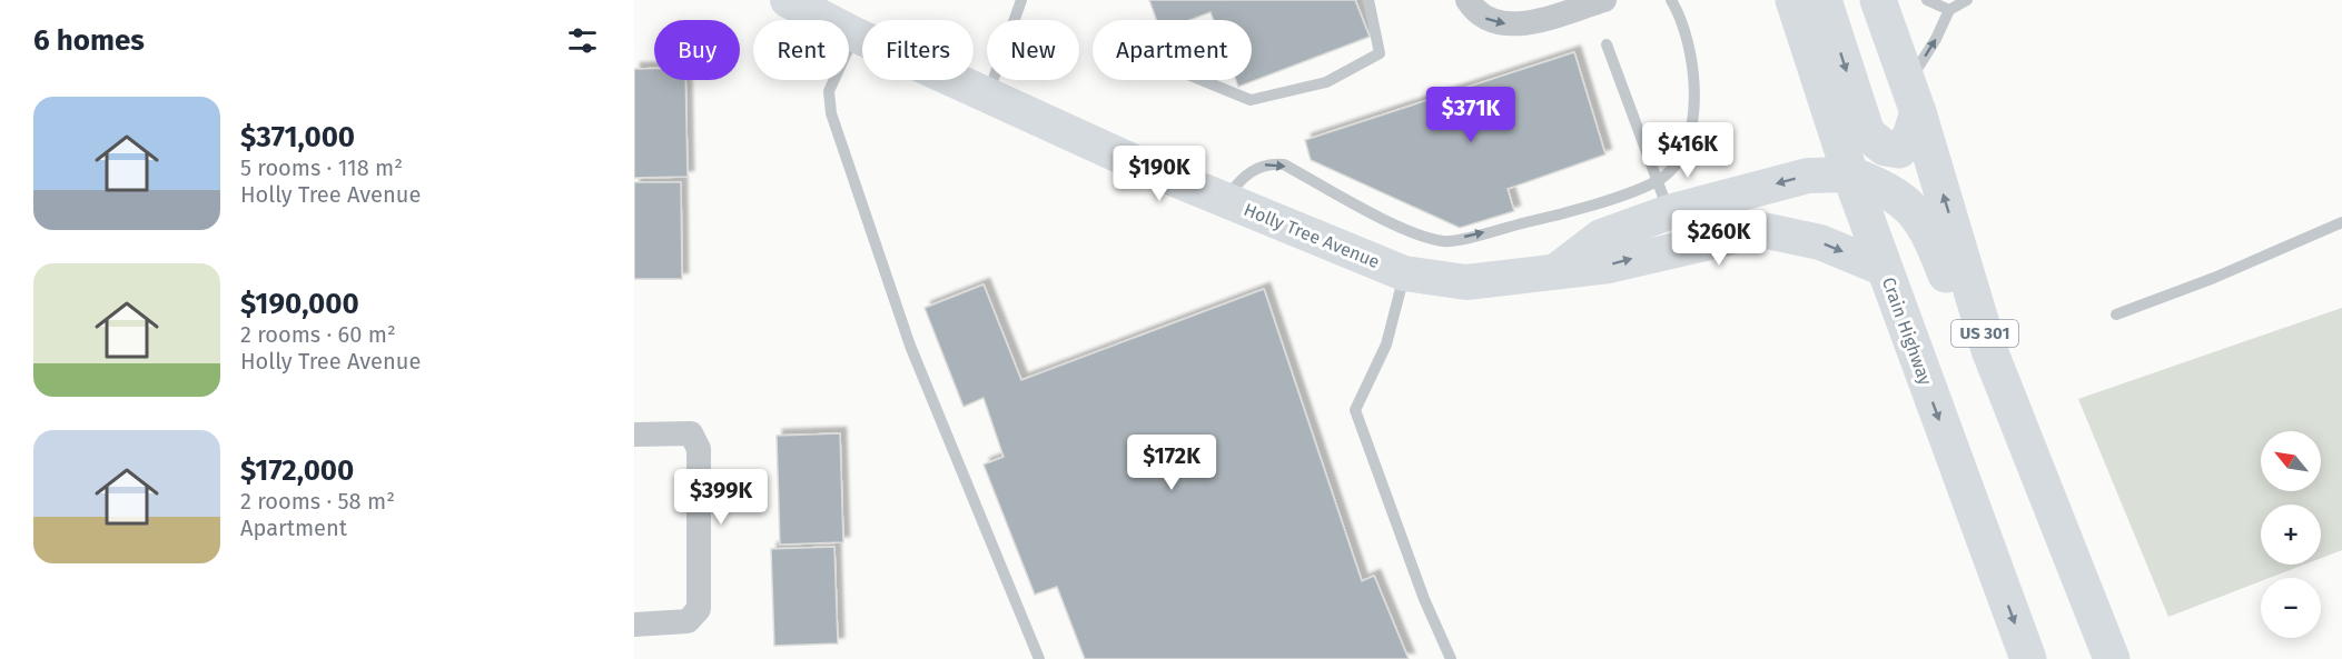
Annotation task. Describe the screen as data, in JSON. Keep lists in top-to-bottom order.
{
  "streets": {
    "highway": ["Crain Highway", "US 301"],
    "street": ["Holly Tree Avenue"]
  },
  "crossings": [
    ["Holly Tree Avenue", "Crain Highway"]
  ],
  "north": "top left",
  "page": {
    "heading": "6 homes",
    "chip": [
      "Buy",
      "Rent",
      "Filters",
      "New",
      "Apartment"
    ],
    "list": [
      {
        "name": "$371,000",
        "note": "5 rooms · 118 m² · Holly Tree Avenue"
      },
      {
        "name": "$190,000",
        "note": "2 rooms · 60 m² · Holly Tree Avenue"
      },
      {
        "name": "$172,000",
        "note": "2 rooms · 58 m² · Apartment"
      }
    ],
    "price": [
      "$371K",
      "$416K",
      "$190K",
      "$260K",
      "$172K",
      "$399K"
    ],
    "map_buttons": ["+", "−"]
  }
}
